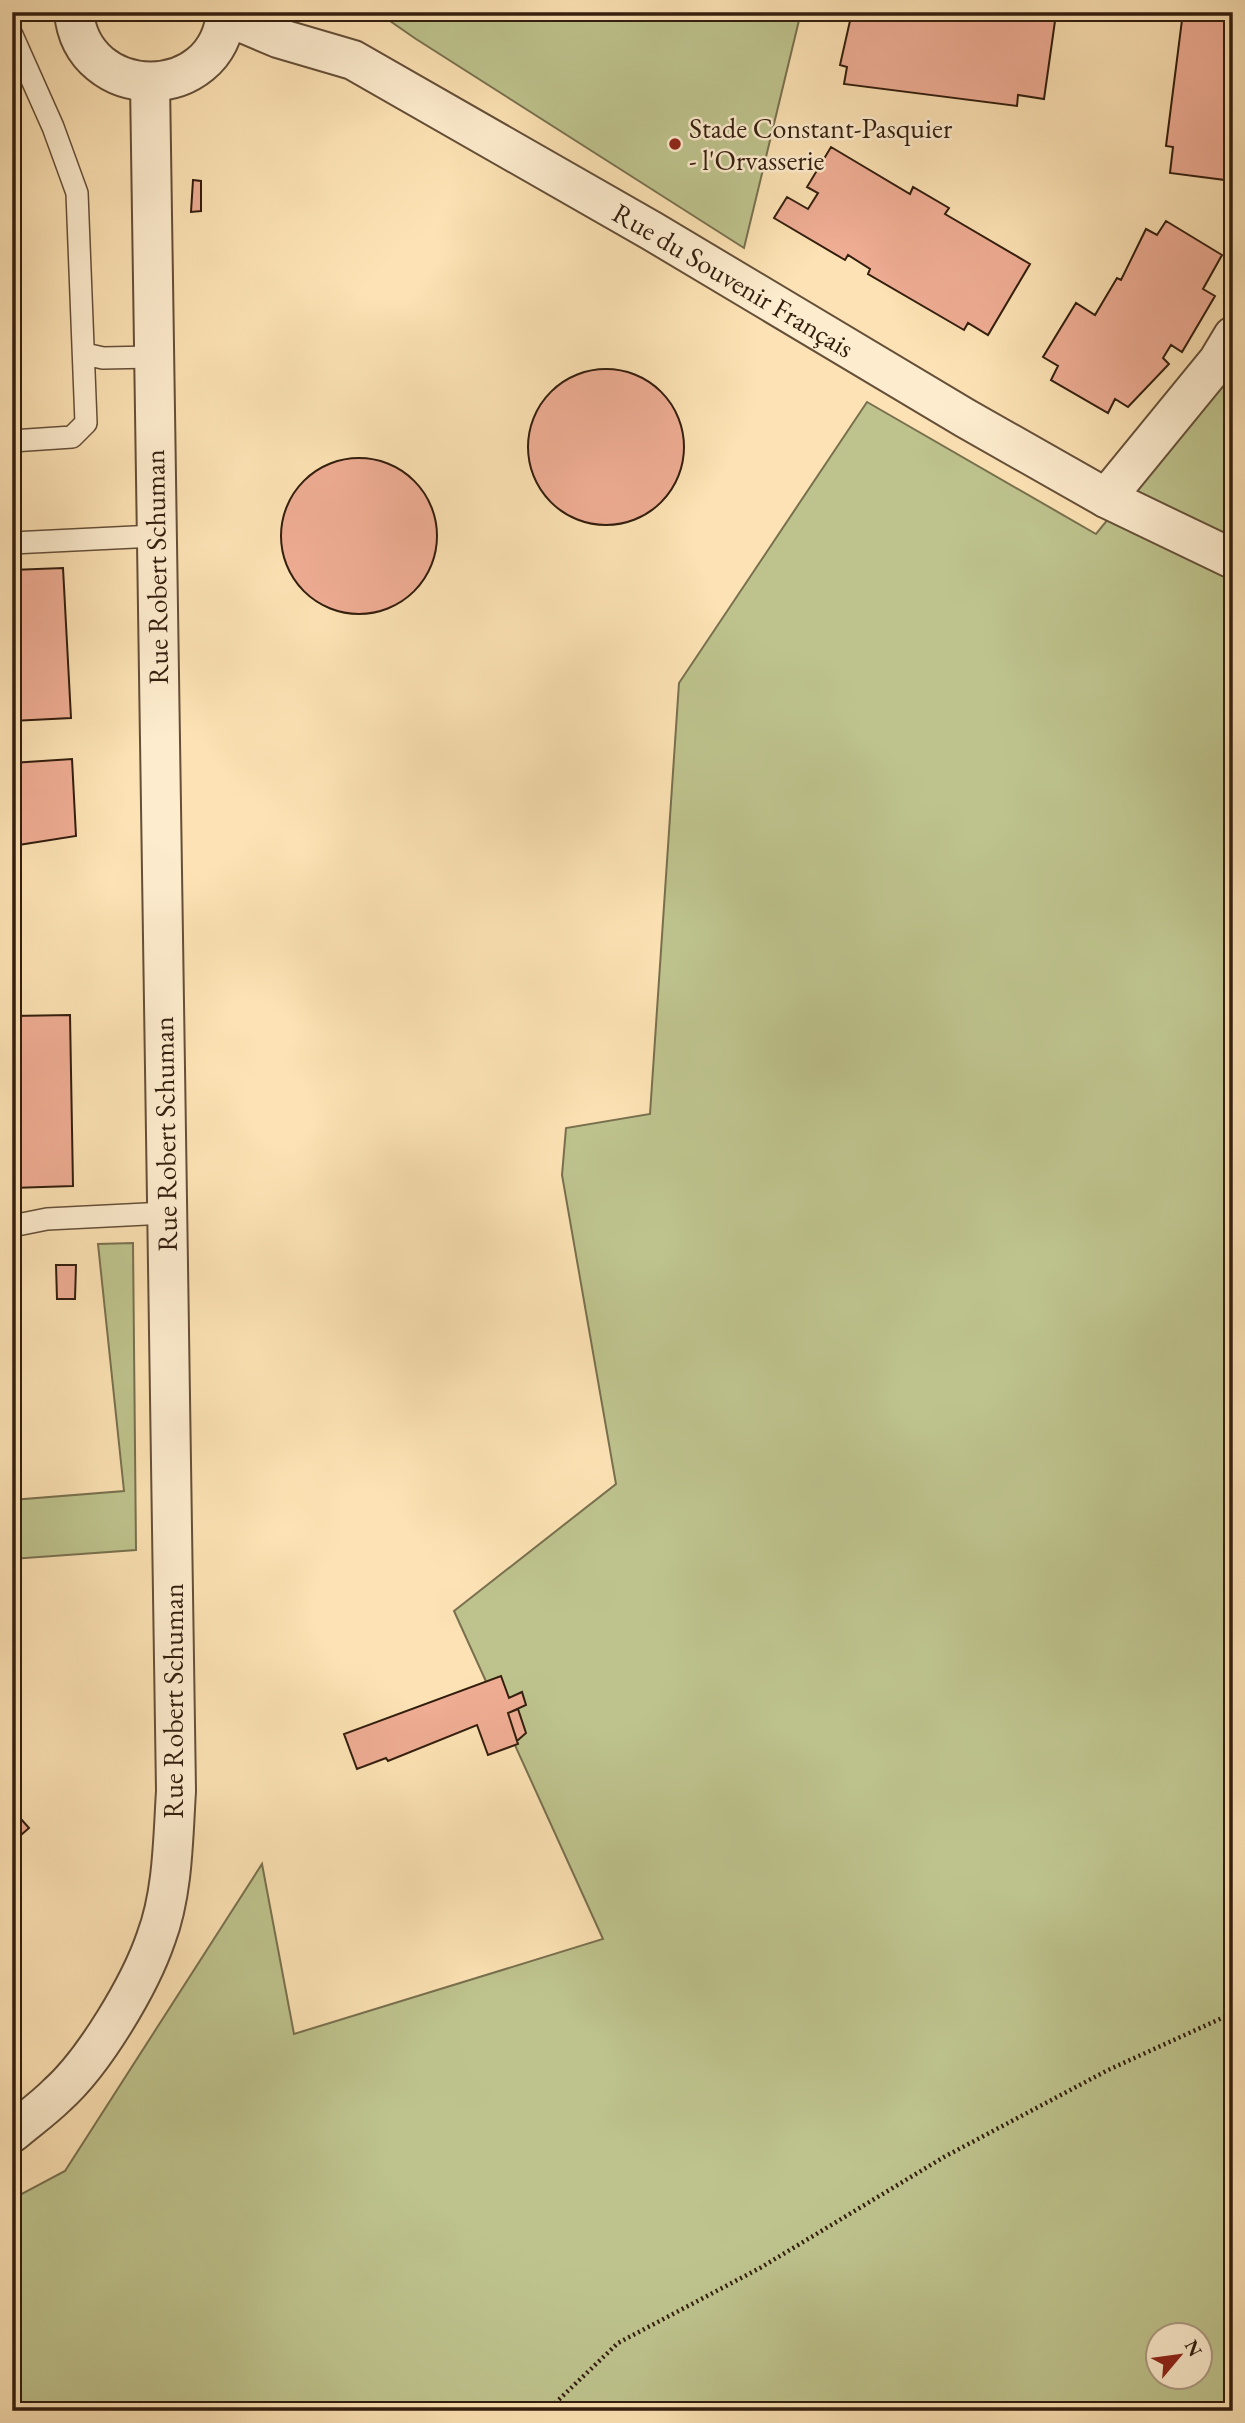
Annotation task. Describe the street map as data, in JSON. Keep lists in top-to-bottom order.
{
  "streets": {
    "street": ["Rue du Souvenir Français", "Rue Robert Schuman"]
  },
  "places": ["Stade Constant-Pasquier - l'Orvasserie"],
  "north": "top right"
}
